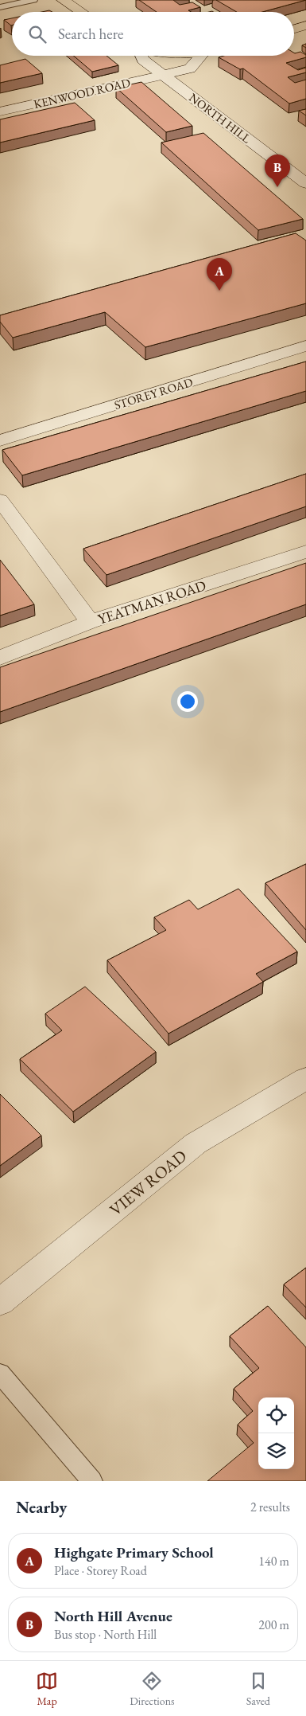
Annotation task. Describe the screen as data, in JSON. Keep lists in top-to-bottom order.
{
  "streets": {
    "street": [
      "KENWOOD ROAD",
      "NORTH HILL",
      "STOREY ROAD",
      "YEATMAN ROAD",
      "VIEW ROAD"
    ]
  },
  "crossings": [
    ["KENWOOD ROAD", "NORTH HILL"]
  ],
  "page": {
    "search": "Search here",
    "pins": ["B", "A"],
    "heading": ["Nearby", "2 results"],
    "list": [
      {
        "mark": "A",
        "name": "Highgate Primary School",
        "note": "Place · Storey Road",
        "value": "140 m"
      },
      {
        "mark": "B",
        "name": "North Hill Avenue",
        "note": "Bus stop · North Hill",
        "value": "200 m"
      }
    ],
    "nav": ["Map", "Directions", "Saved"]
  }
}
